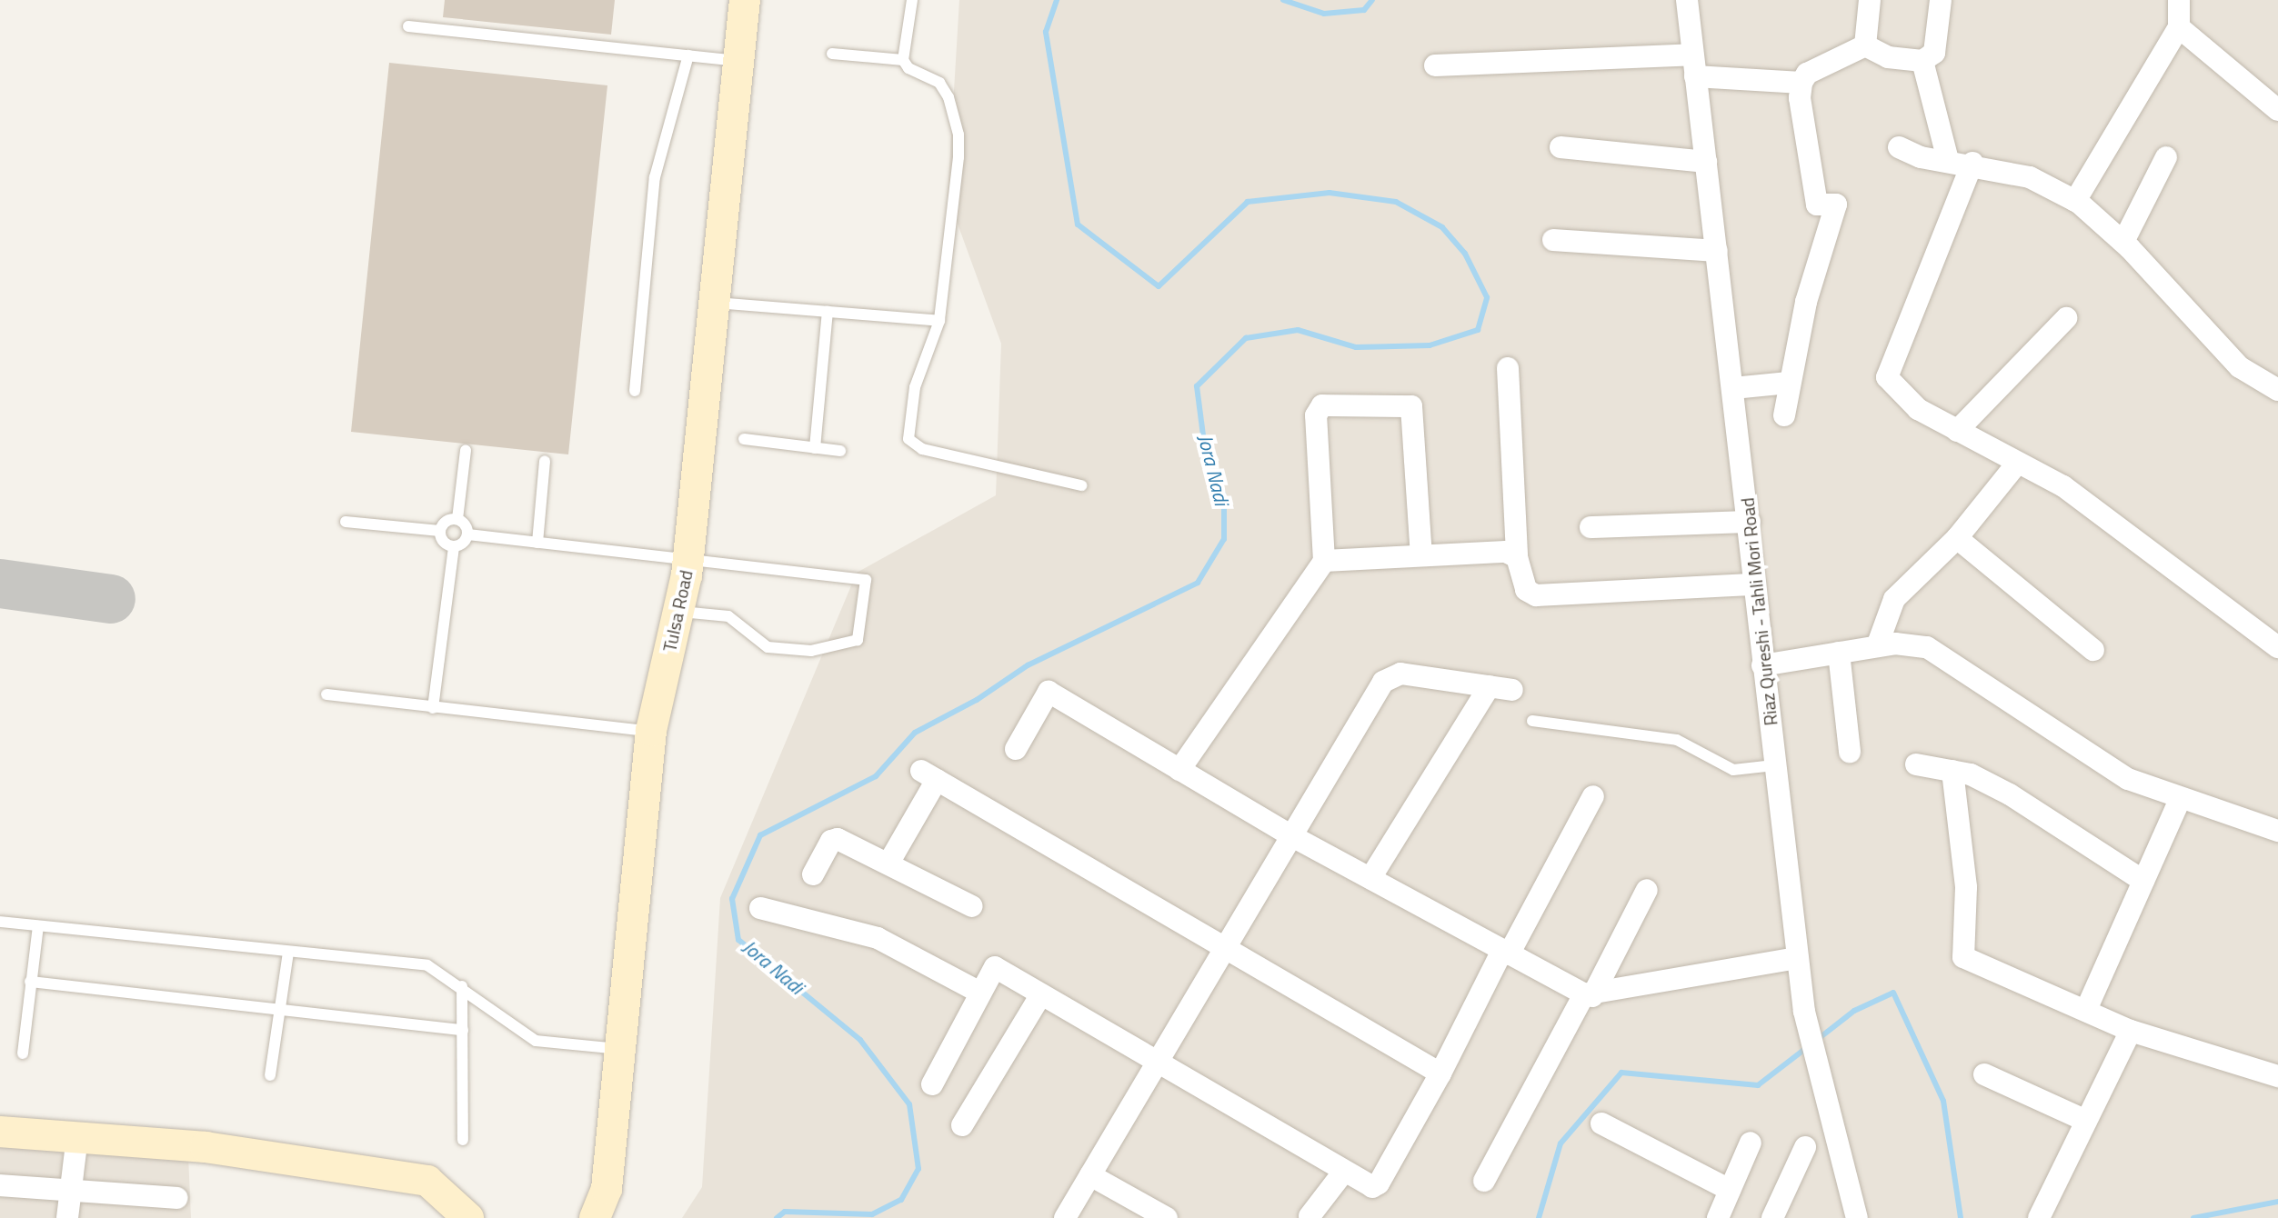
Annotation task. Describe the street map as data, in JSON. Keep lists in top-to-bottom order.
{
  "streets": {
    "street": ["Tulsa Road", "Riaz Qureshi - Tahli Mori Road"]
  },
  "water": ["Jora Nadi"]
}
